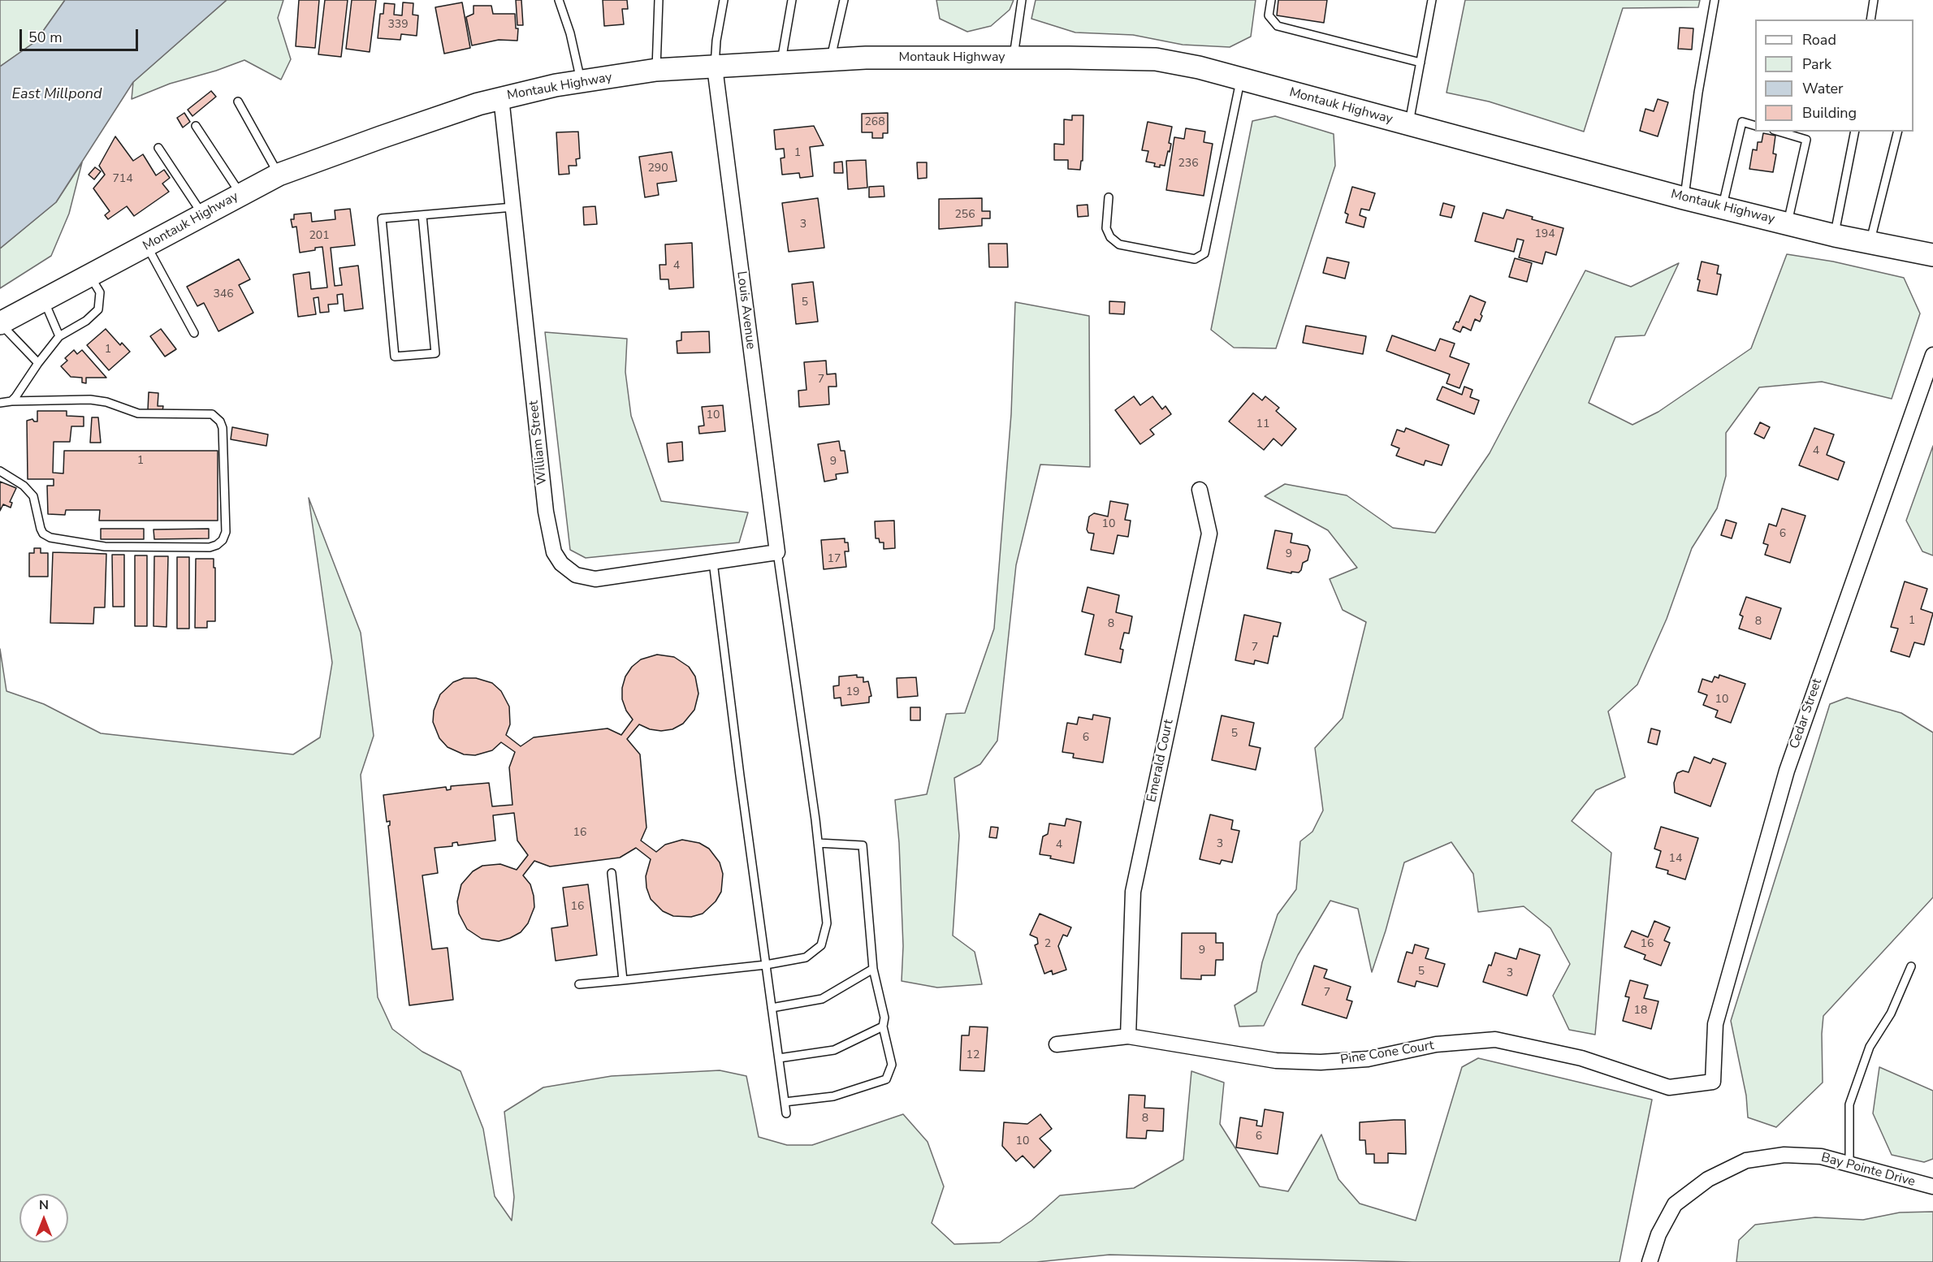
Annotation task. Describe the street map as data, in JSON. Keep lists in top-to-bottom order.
{
  "streets": {
    "main road": ["Montauk Highway"],
    "street": [
      "Louis Avenue",
      "William Street",
      "Cedar Street",
      "Emerald Court",
      "Pine Cone Court",
      "Bay Pointe Drive"
    ]
  },
  "crossings": [
    ["Montauk Highway", "Louis Avenue"],
    ["Montauk Highway", "William Street"],
    ["Louis Avenue", "William Street"],
    ["Cedar Street", "Pine Cone Court"],
    ["Emerald Court", "Pine Cone Court"]
  ],
  "water": ["East Millpond"],
  "house_numbers": [
    "339",
    "268",
    "1",
    "236",
    "290",
    "714",
    "256",
    "3",
    "194",
    "201",
    "4",
    "346",
    "5",
    "1",
    "7",
    "10",
    "11",
    "4",
    "1",
    "9",
    "10",
    "6",
    "9",
    "17",
    "1",
    "8",
    "8",
    "7",
    "19",
    "10",
    "5",
    "6",
    "16",
    "3",
    "4",
    "14",
    "16",
    "2",
    "16",
    "9",
    "5",
    "3",
    "7",
    "18",
    "12",
    "8",
    "6",
    "10"
  ],
  "legend": [
    "Road",
    "Park",
    "Water",
    "Building"
  ],
  "scale_bar": "50 m",
  "north": "top"
}
